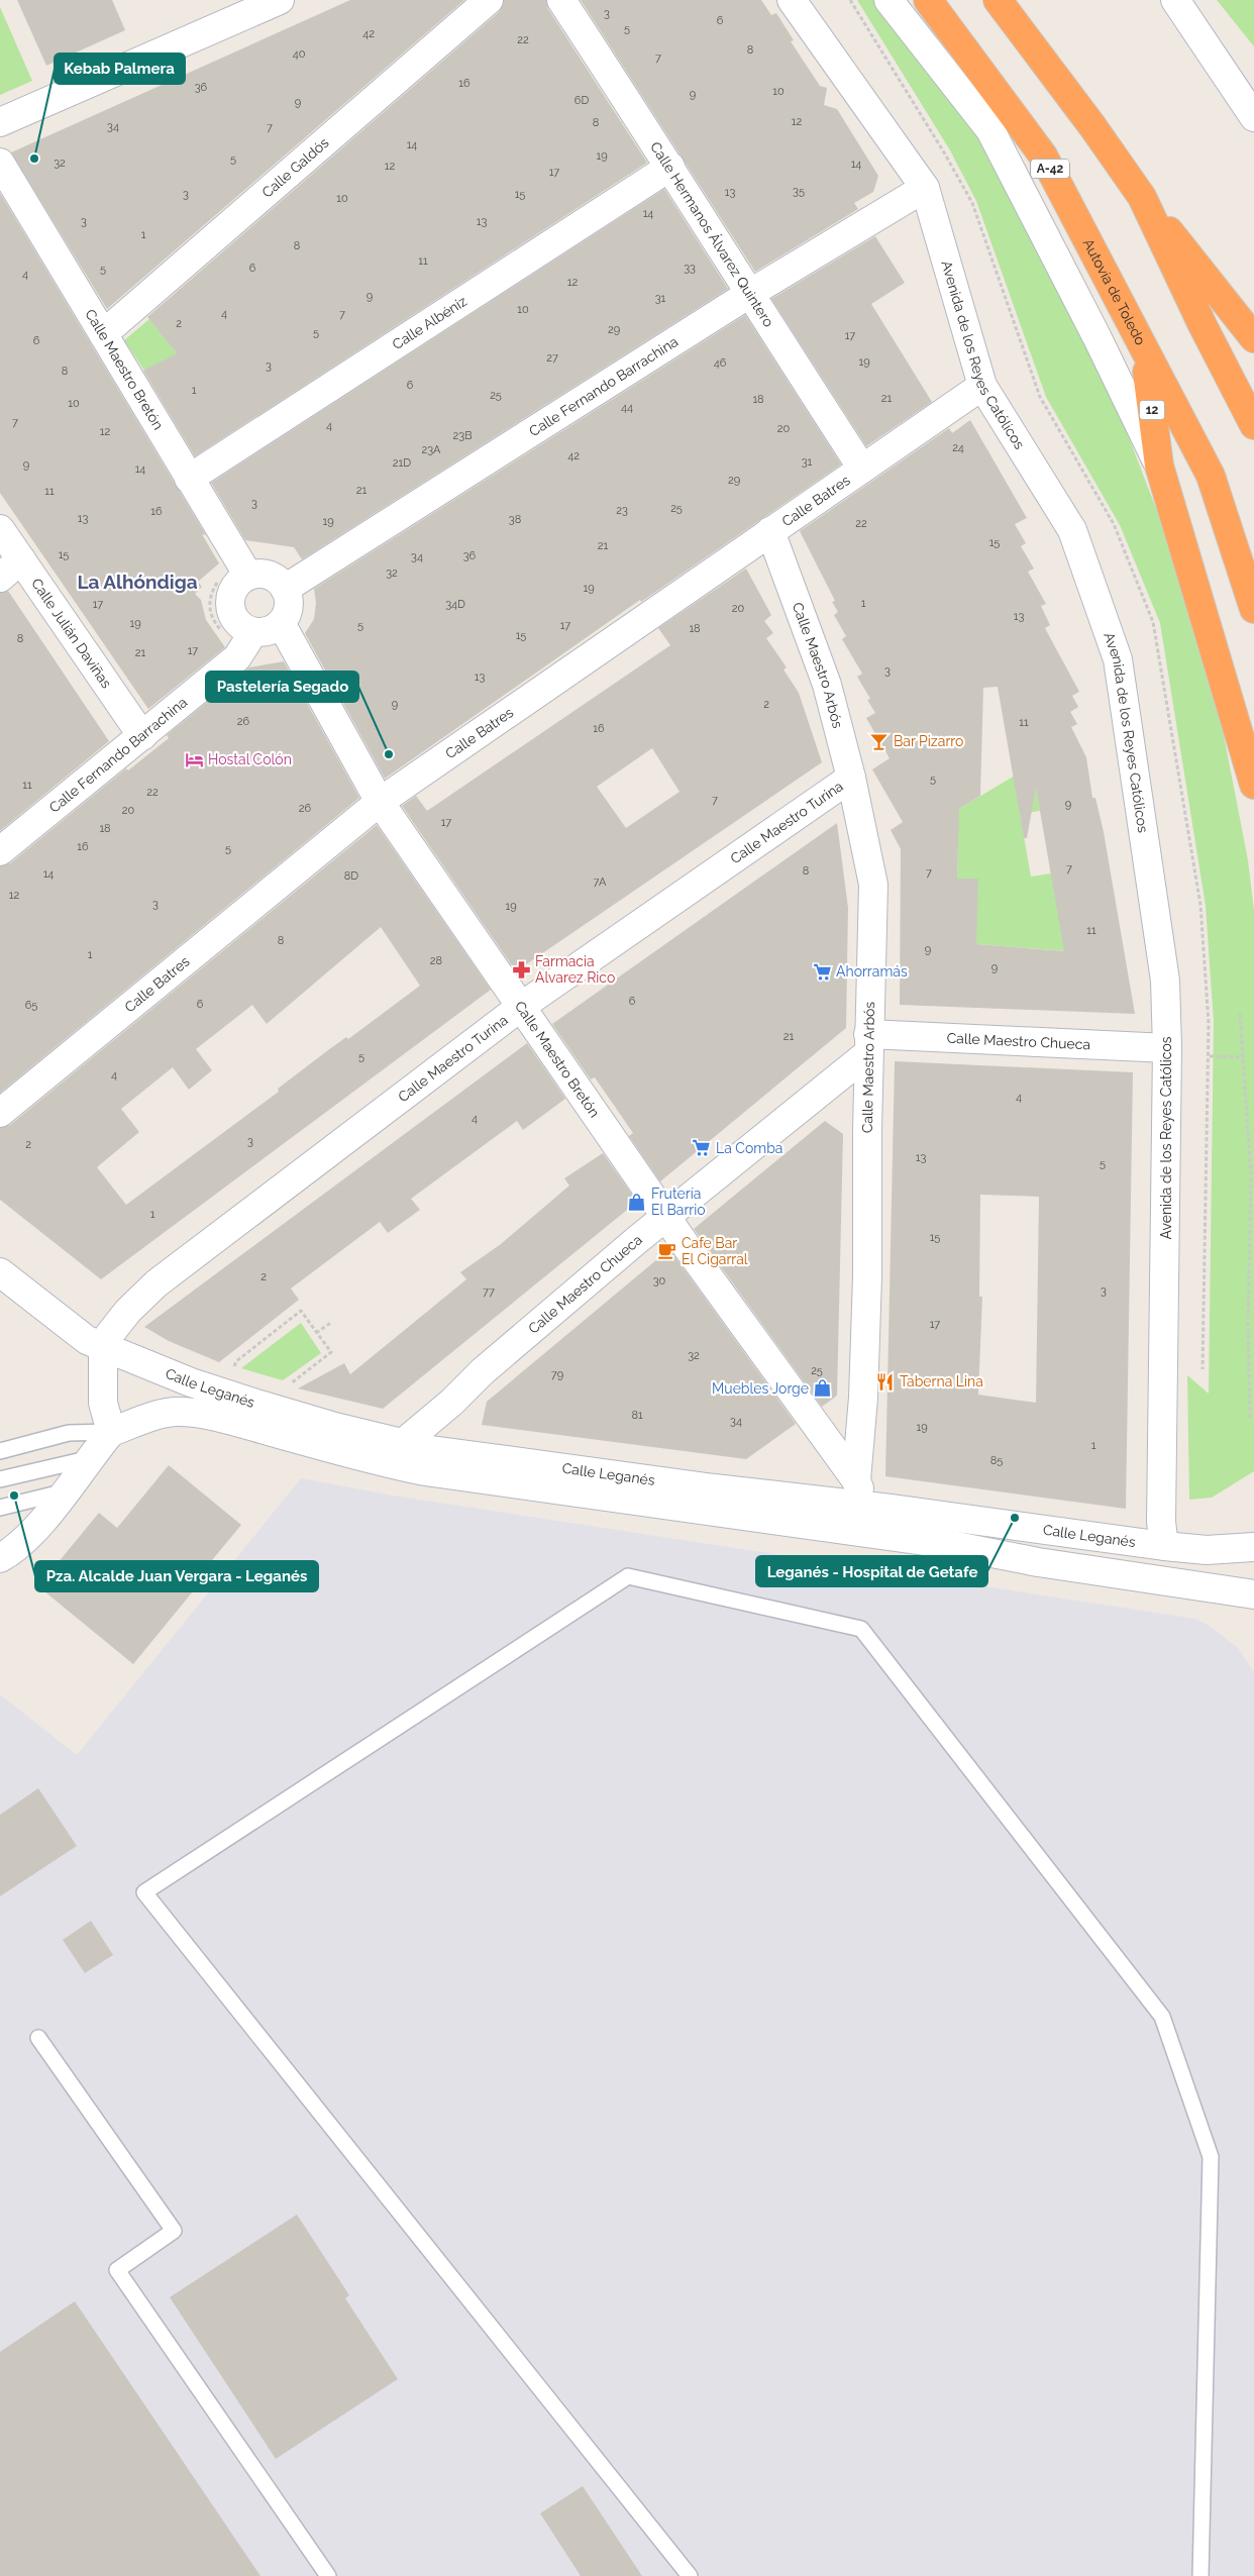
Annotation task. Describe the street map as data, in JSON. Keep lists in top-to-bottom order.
{
  "streets": {
    "highway": ["A-42", "Autovía de Toledo", "12"],
    "street": [
      "Calle Galdós",
      "Calle Hermanos Álvarez Quintero",
      "Calle Albéniz",
      "Avenida de los Reyes Católicos",
      "Calle Maestro Bretón",
      "Calle Fernando Barrachina",
      "Calle Batres",
      "Calle Julián Daviñas",
      "Calle Maestro Arbós",
      "Calle Maestro Turina",
      "Calle Maestro Chueca",
      "Calle Leganés"
    ]
  },
  "crossings": [
    ["Calle Galdós", "Calle Maestro Bretón"],
    ["Calle Hermanos Álvarez Quintero", "Calle Albéniz"],
    ["Calle Hermanos Álvarez Quintero", "Calle Fernando Barrachina"],
    ["Calle Hermanos Álvarez Quintero", "Calle Batres"],
    ["Autovía de Toledo", "12"],
    ["Calle Albéniz", "Calle Maestro Bretón"],
    ["Avenida de los Reyes Católicos", "Calle Fernando Barrachina"],
    ["Avenida de los Reyes Católicos", "Calle Batres"],
    ["Avenida de los Reyes Católicos", "Calle Maestro Chueca"],
    ["Avenida de los Reyes Católicos", "Calle Leganés"],
    ["Calle Maestro Bretón", "Calle Fernando Barrachina"],
    ["Calle Maestro Bretón", "Calle Batres"],
    ["Calle Maestro Bretón", "Calle Maestro Arbós"],
    ["Calle Maestro Bretón", "Calle Maestro Turina"],
    ["Calle Maestro Bretón", "Calle Maestro Chueca"],
    ["Calle Fernando Barrachina", "Calle Julián Daviñas"],
    ["Calle Batres", "Calle Maestro Arbós"],
    ["Calle Maestro Arbós", "Calle Maestro Turina"],
    ["Calle Maestro Arbós", "Calle Maestro Chueca"],
    ["Calle Maestro Turina", "Calle Leganés"],
    ["Calle Maestro Chueca", "Calle Leganés"]
  ],
  "districts": ["La Alhóndiga"],
  "places": {
    "other": [
      "Kebab Palmera",
      "Pastelería Segado",
      "Pza. Alcalde Juan Vergara - Leganés",
      "Leganés - Hospital de Getafe"
    ],
    "bar": ["Bar Pizarro"],
    "hotel": ["Hostal Colón"],
    "pharmacy": ["Farmacia Alvarez Rico"],
    "supermarket": ["Ahorramás", "La Comba"],
    "shop": ["Frutería El Barrio", "Muebles Jorge"],
    "cafe": ["Cafe Bar El Cigarral"],
    "restaurant": ["Taberna Lina"]
  },
  "house_numbers": [
    "3",
    "6",
    "5",
    "42",
    "22",
    "8",
    "40",
    "7",
    "16",
    "36",
    "10",
    "9",
    "6D",
    "9",
    "12",
    "8",
    "34",
    "7",
    "14",
    "19",
    "5",
    "32",
    "14",
    "12",
    "17",
    "35",
    "13",
    "3",
    "15",
    "10",
    "14",
    "3",
    "13",
    "1",
    "8",
    "11",
    "6",
    "33",
    "5",
    "4",
    "12",
    "9",
    "31",
    "10",
    "4",
    "7",
    "2",
    "29",
    "5",
    "17",
    "6",
    "27",
    "19",
    "46",
    "3",
    "8",
    "6",
    "1",
    "25",
    "21",
    "18",
    "10",
    "44",
    "7",
    "4",
    "20",
    "12",
    "23B",
    "24",
    "23A",
    "42",
    "31",
    "21D",
    "9",
    "14",
    "29",
    "21",
    "11",
    "3",
    "25",
    "23",
    "16",
    "13",
    "38",
    "19",
    "22",
    "15",
    "21",
    "15",
    "36",
    "34",
    "32",
    "19",
    "1",
    "17",
    "34D",
    "20",
    "13",
    "19",
    "5",
    "17",
    "18",
    "15",
    "8",
    "17",
    "21",
    "3",
    "13",
    "9",
    "2",
    "26",
    "11",
    "16",
    "5",
    "11",
    "22",
    "7",
    "9",
    "26",
    "20",
    "17",
    "18",
    "16",
    "5",
    "7",
    "8",
    "7",
    "14",
    "8D",
    "7A",
    "12",
    "3",
    "19",
    "11",
    "8",
    "9",
    "1",
    "28",
    "9",
    "6",
    "6",
    "65",
    "21",
    "5",
    "4",
    "4",
    "4",
    "3",
    "2",
    "13",
    "5",
    "1",
    "15",
    "2",
    "30",
    "3",
    "77",
    "17",
    "32",
    "25",
    "79",
    "81",
    "34",
    "19",
    "1",
    "85"
  ]
}
